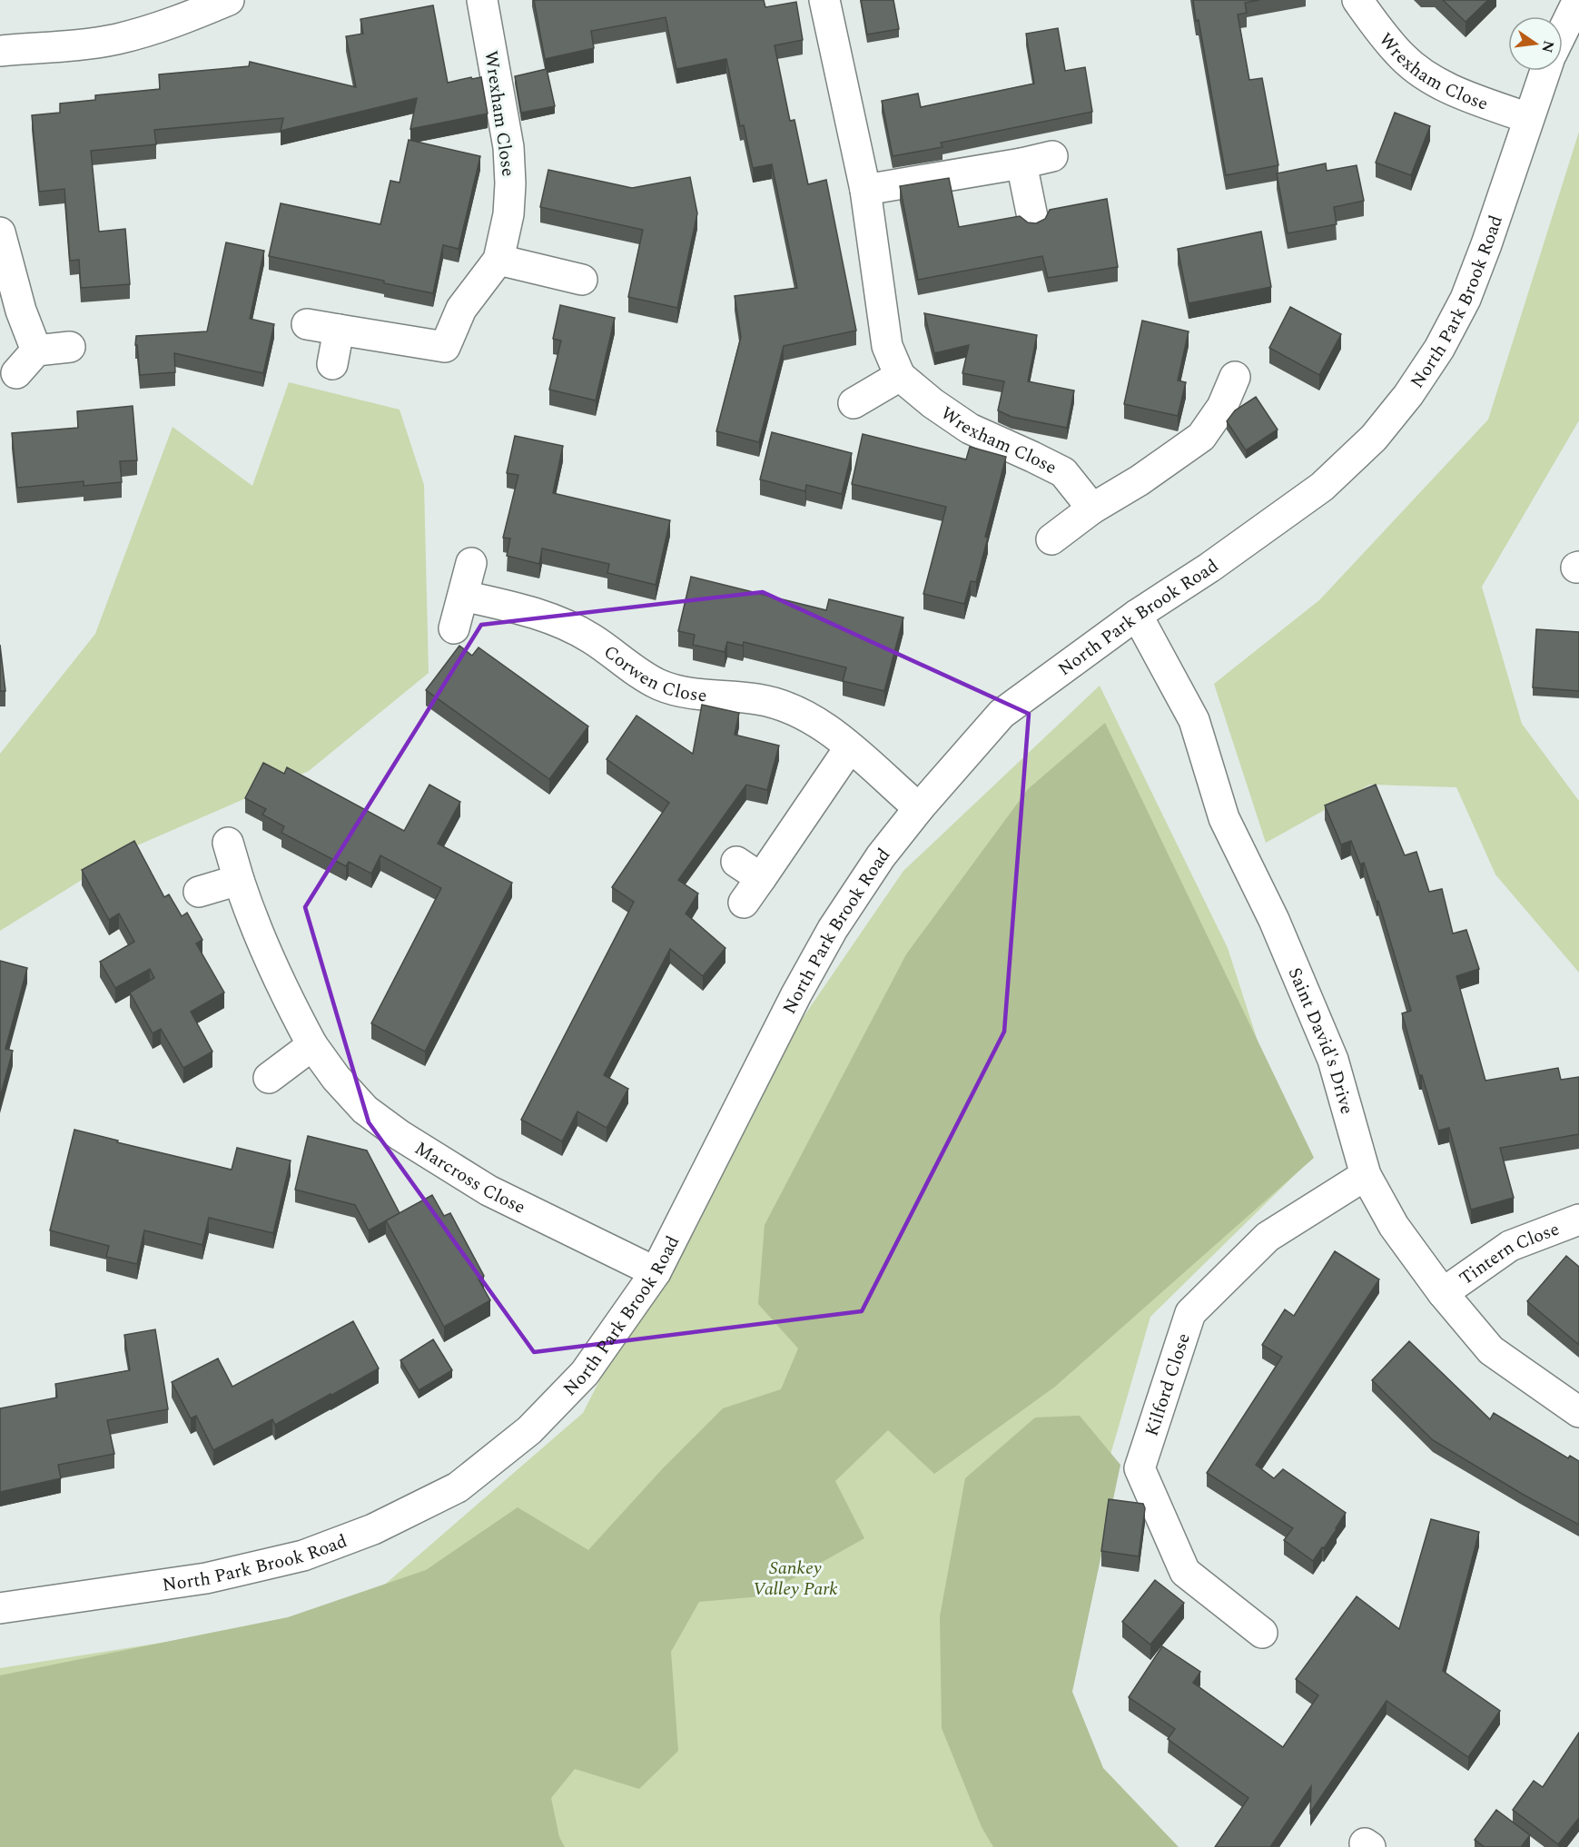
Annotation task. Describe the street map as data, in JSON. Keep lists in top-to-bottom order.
{
  "streets": {
    "street": [
      "Wrexham Close",
      "North Park Brook Road",
      "Corwen Close",
      "Saint David's Drive",
      "Marcross Close",
      "Tintern Close",
      "Kilford Close"
    ]
  },
  "crossings": [
    ["Wrexham Close", "North Park Brook Road"],
    ["North Park Brook Road", "Corwen Close"],
    ["North Park Brook Road", "Saint David's Drive"],
    ["North Park Brook Road", "Marcross Close"],
    ["Saint David's Drive", "Tintern Close"],
    ["Saint David's Drive", "Kilford Close"]
  ],
  "parks": ["Sankey Valley Park"],
  "north": "right"
}
